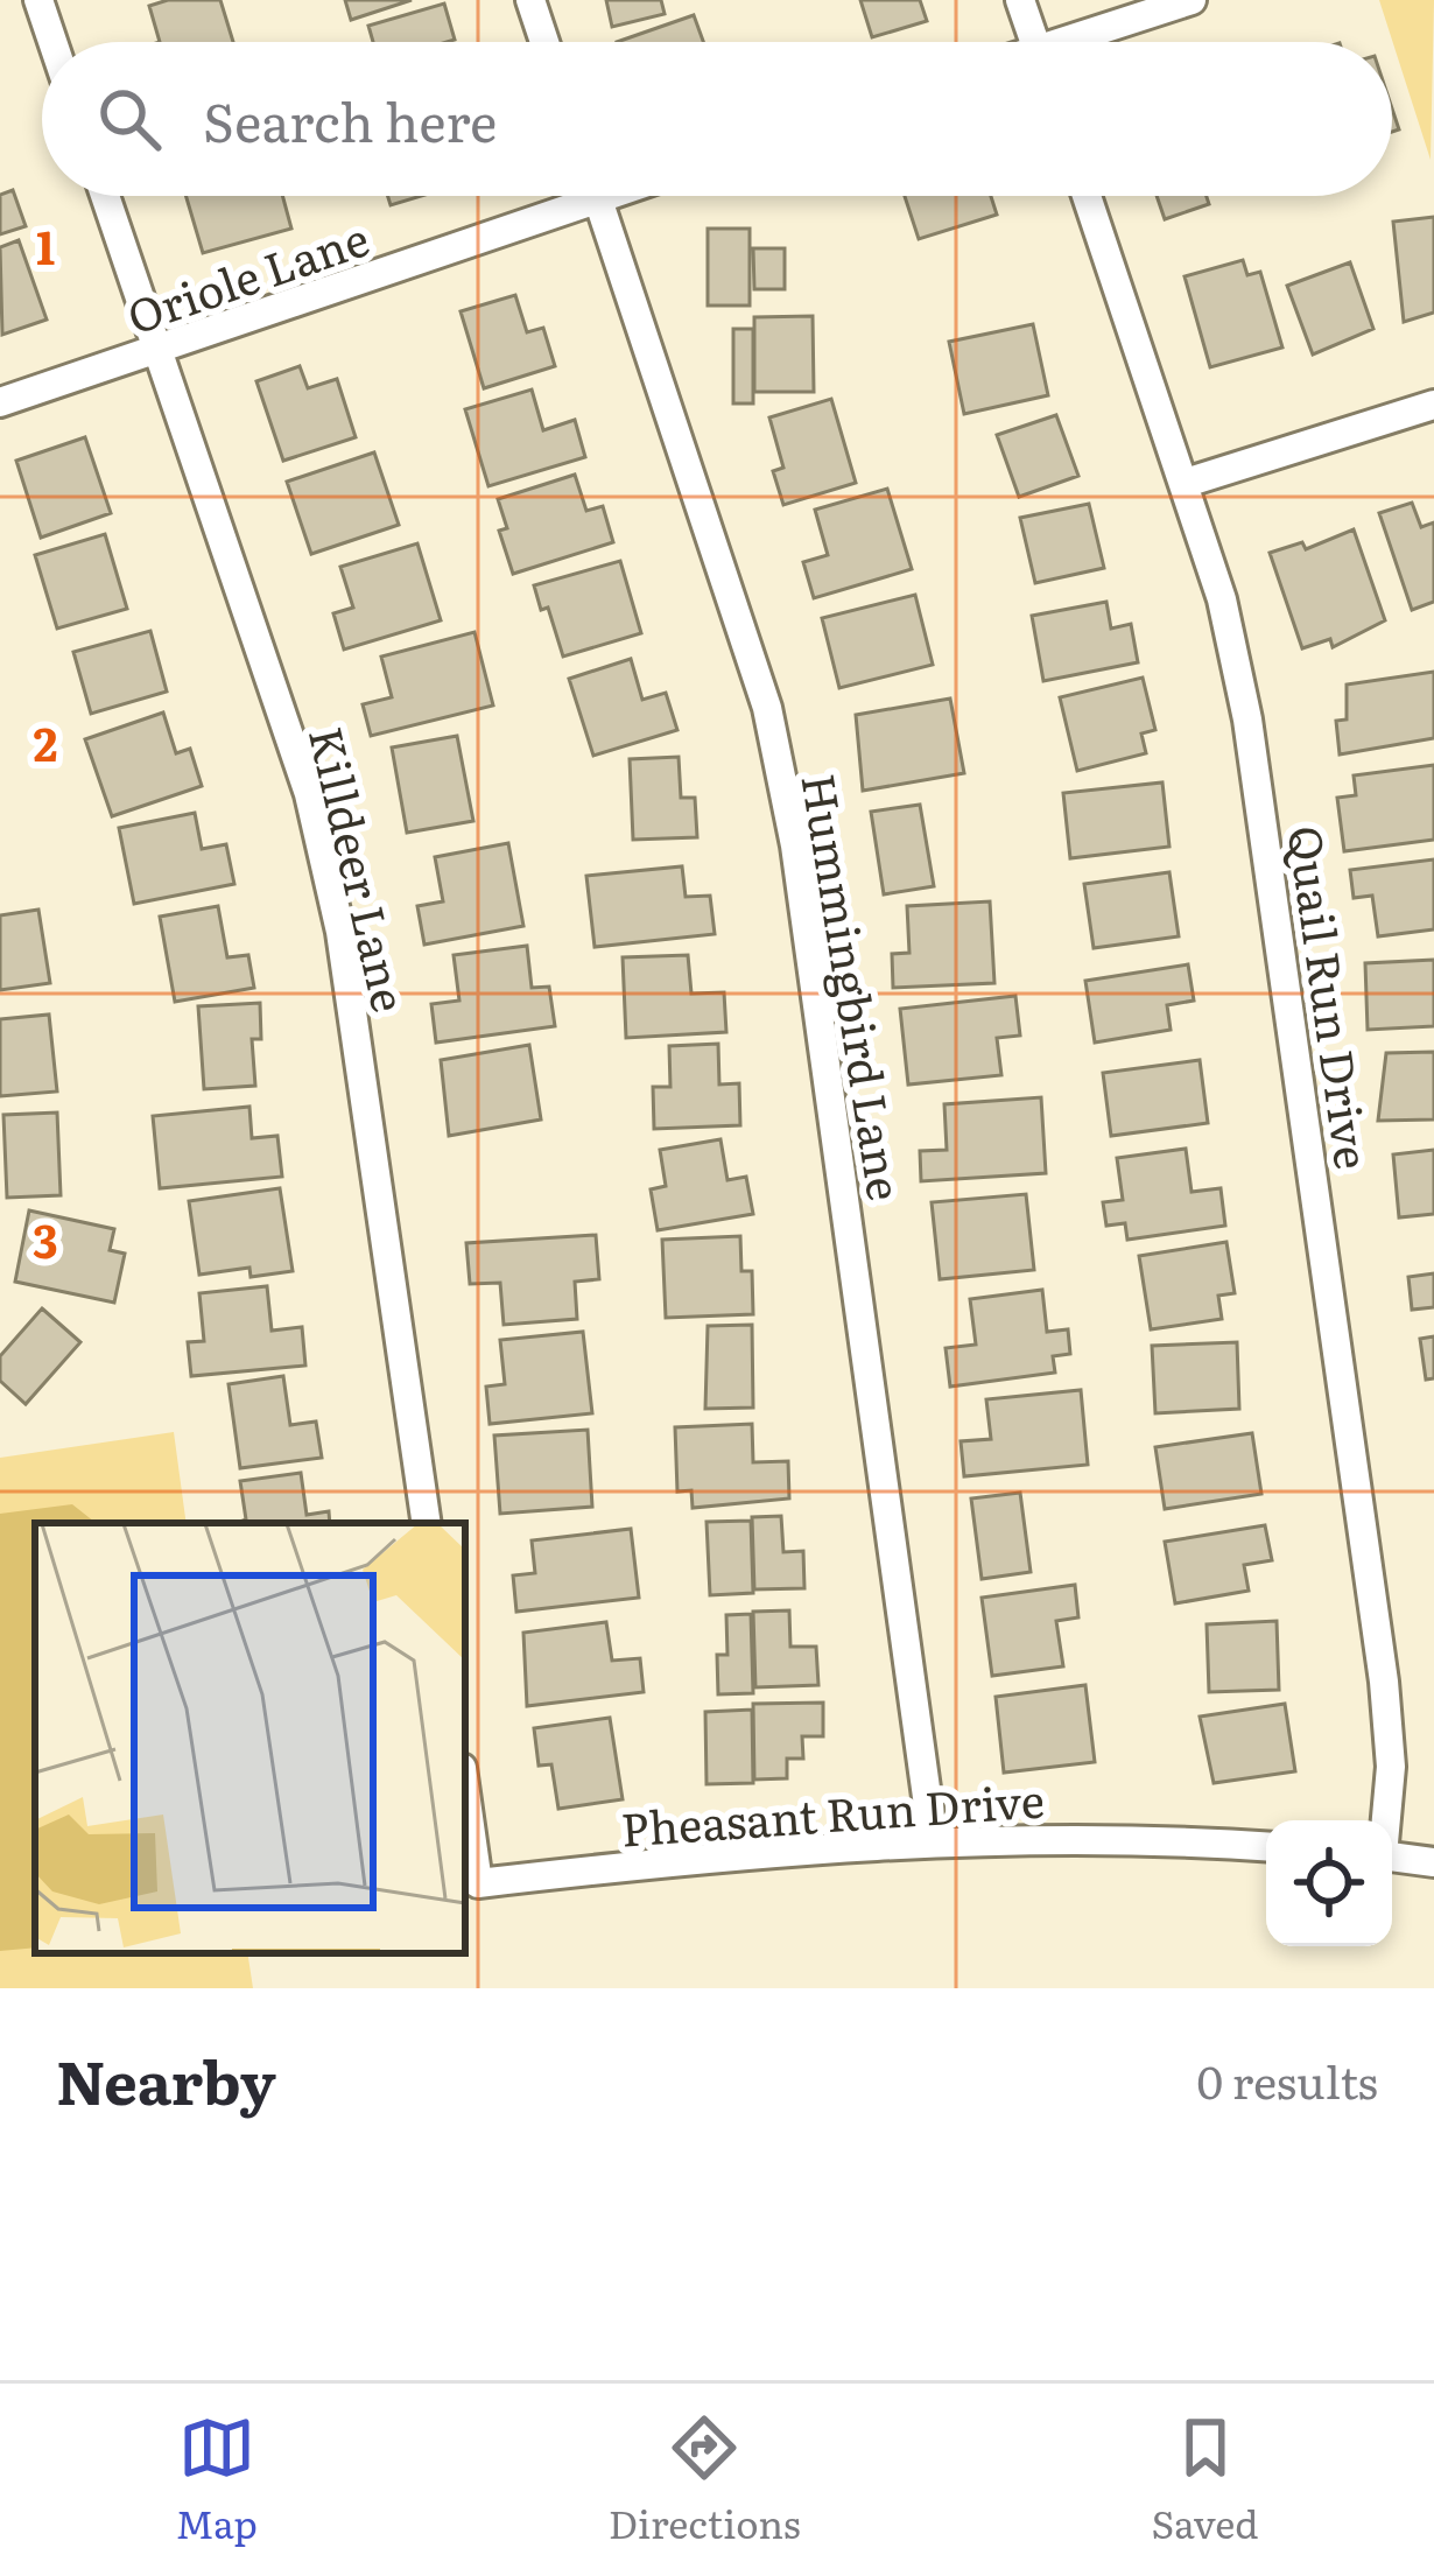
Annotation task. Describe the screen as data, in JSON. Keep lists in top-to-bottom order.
{
  "streets": {
    "street": [
      "Oriole Lane",
      "Killdeer Lane",
      "Hummingbird Lane",
      "Quail Run Drive",
      "Pheasant Run Drive"
    ]
  },
  "crossings": [
    ["Oriole Lane", "Killdeer Lane"],
    ["Hummingbird Lane", "Pheasant Run Drive"]
  ],
  "page": {
    "search": "Search here",
    "heading": ["Nearby", "0 results"],
    "nav": ["Map", "Directions", "Saved"]
  },
  "grid": {
    "rows": ["1", "2", "3"]
  }
}
